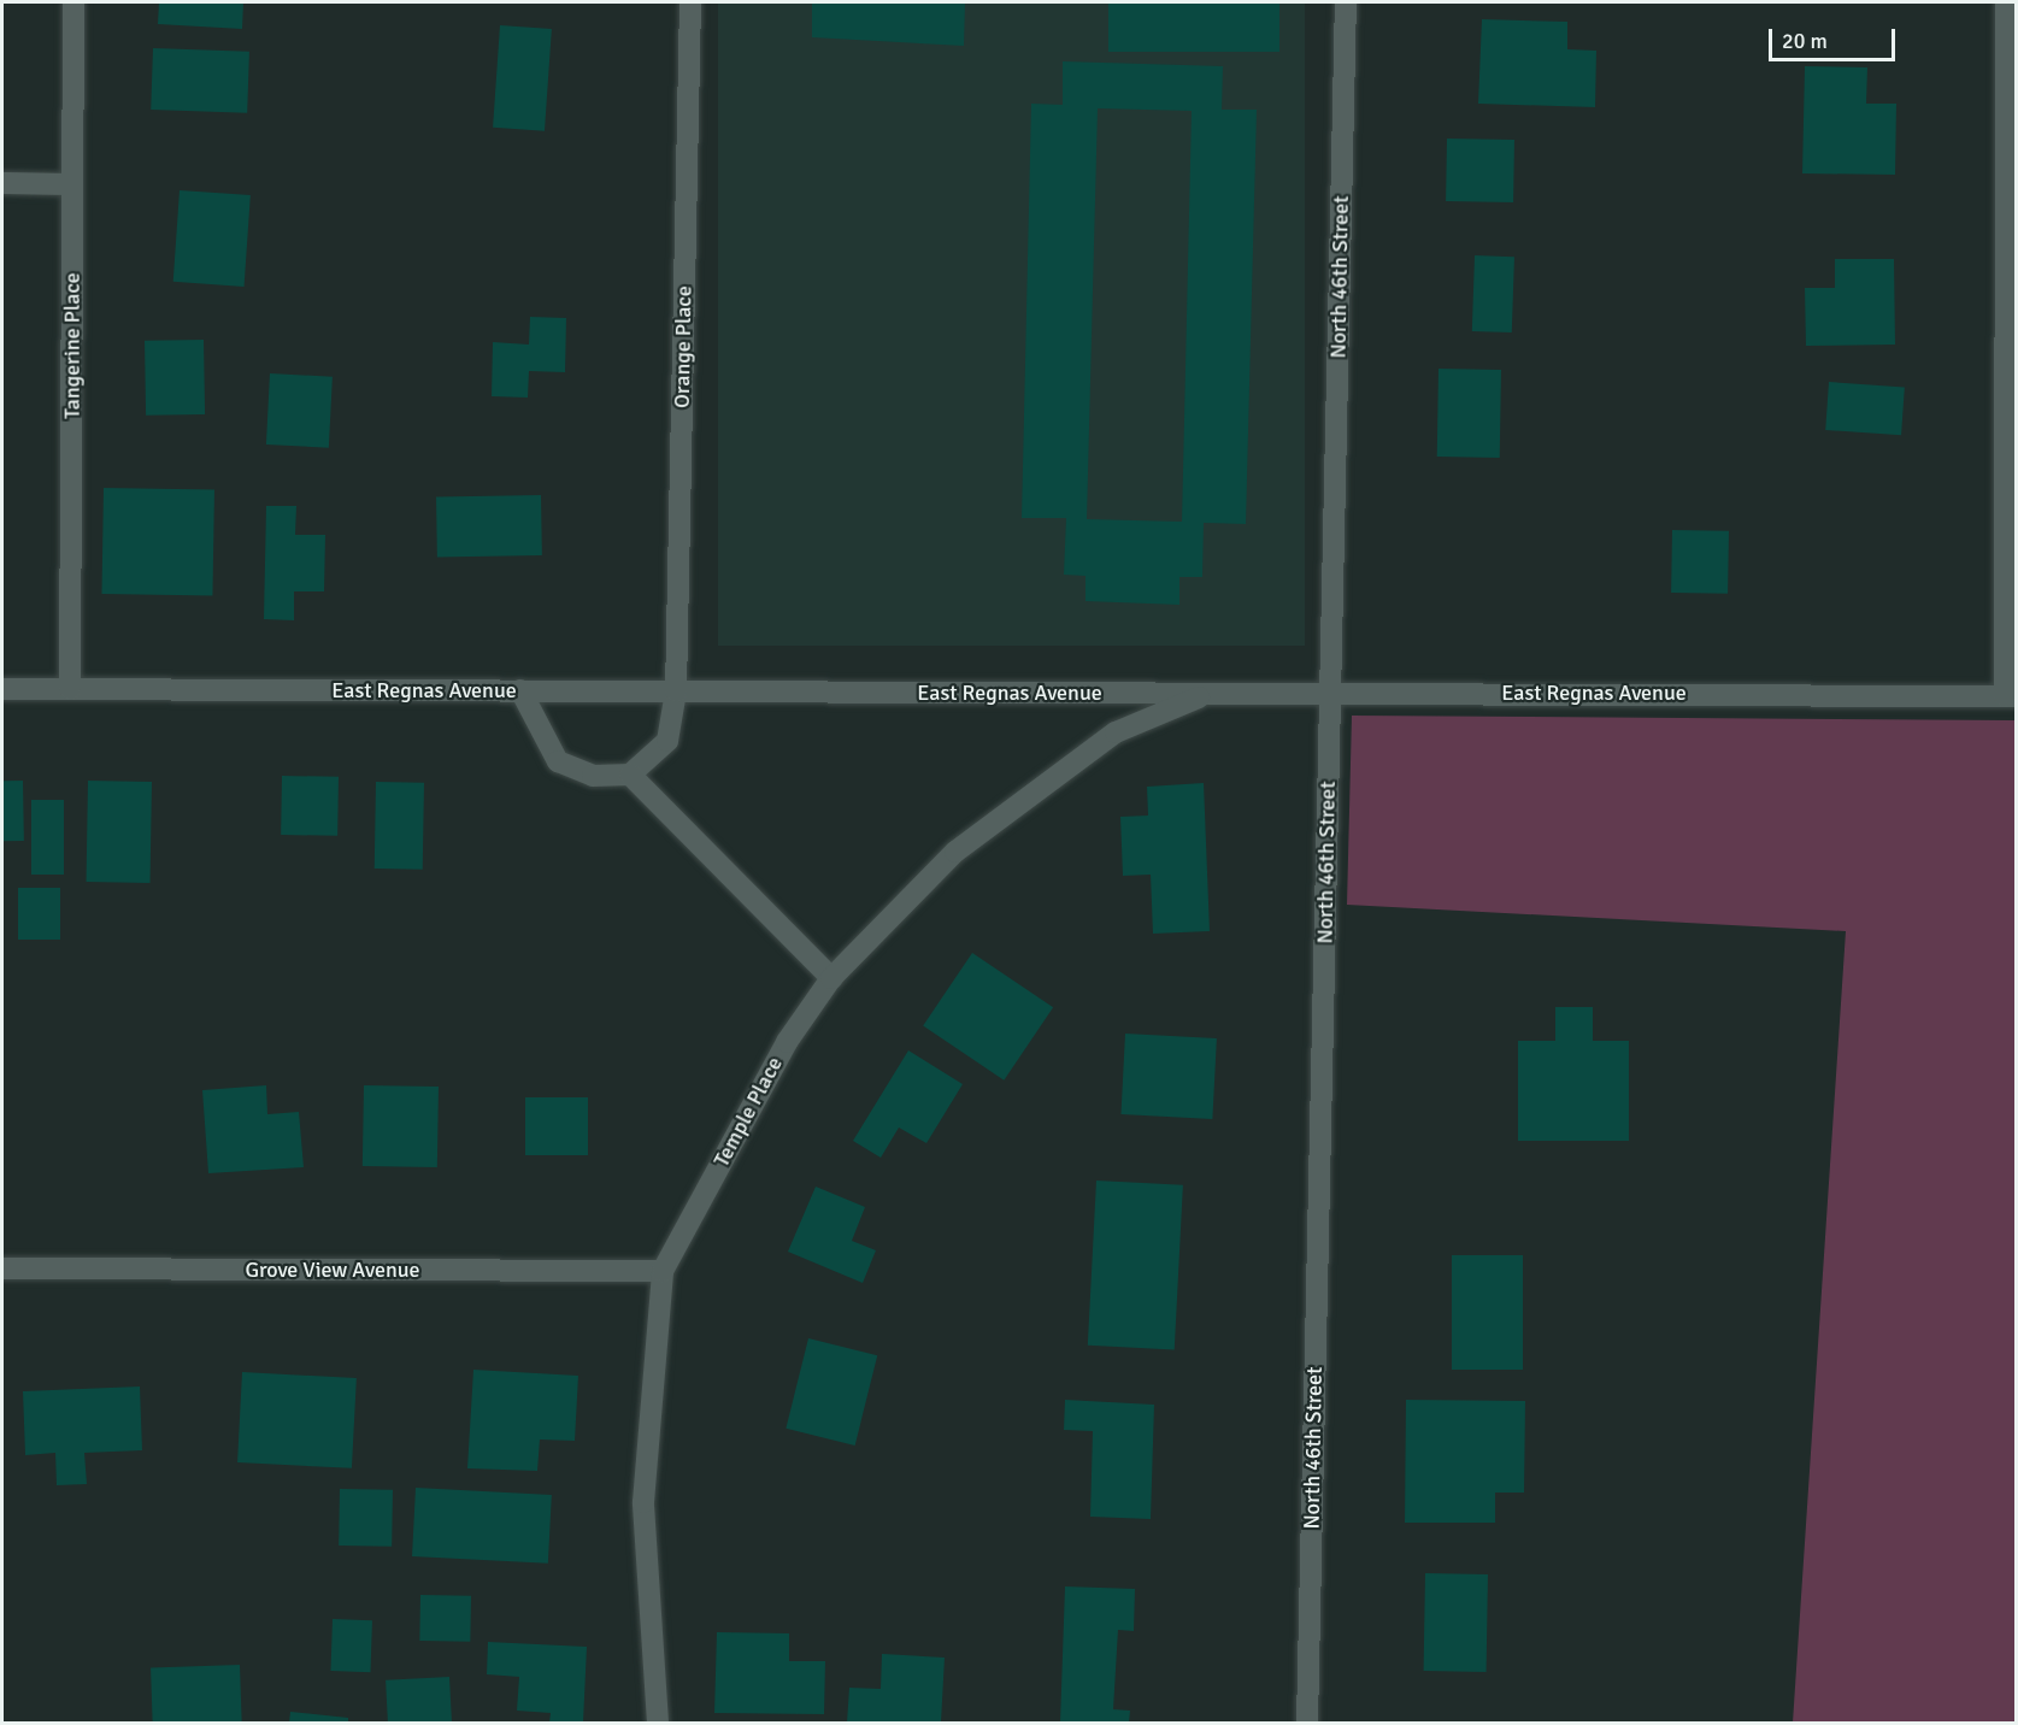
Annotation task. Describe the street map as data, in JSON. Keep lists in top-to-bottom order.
{
  "streets": {
    "street": [
      "North 46th Street",
      "Tangerine Place",
      "Orange Place",
      "East Regnas Avenue",
      "Temple Place",
      "Grove View Avenue"
    ]
  },
  "crossings": [
    ["North 46th Street", "East Regnas Avenue"],
    ["Tangerine Place", "East Regnas Avenue"],
    ["Orange Place", "East Regnas Avenue"],
    ["East Regnas Avenue", "Temple Place"],
    ["Temple Place", "Grove View Avenue"]
  ],
  "scale_bar": "20 m"
}
